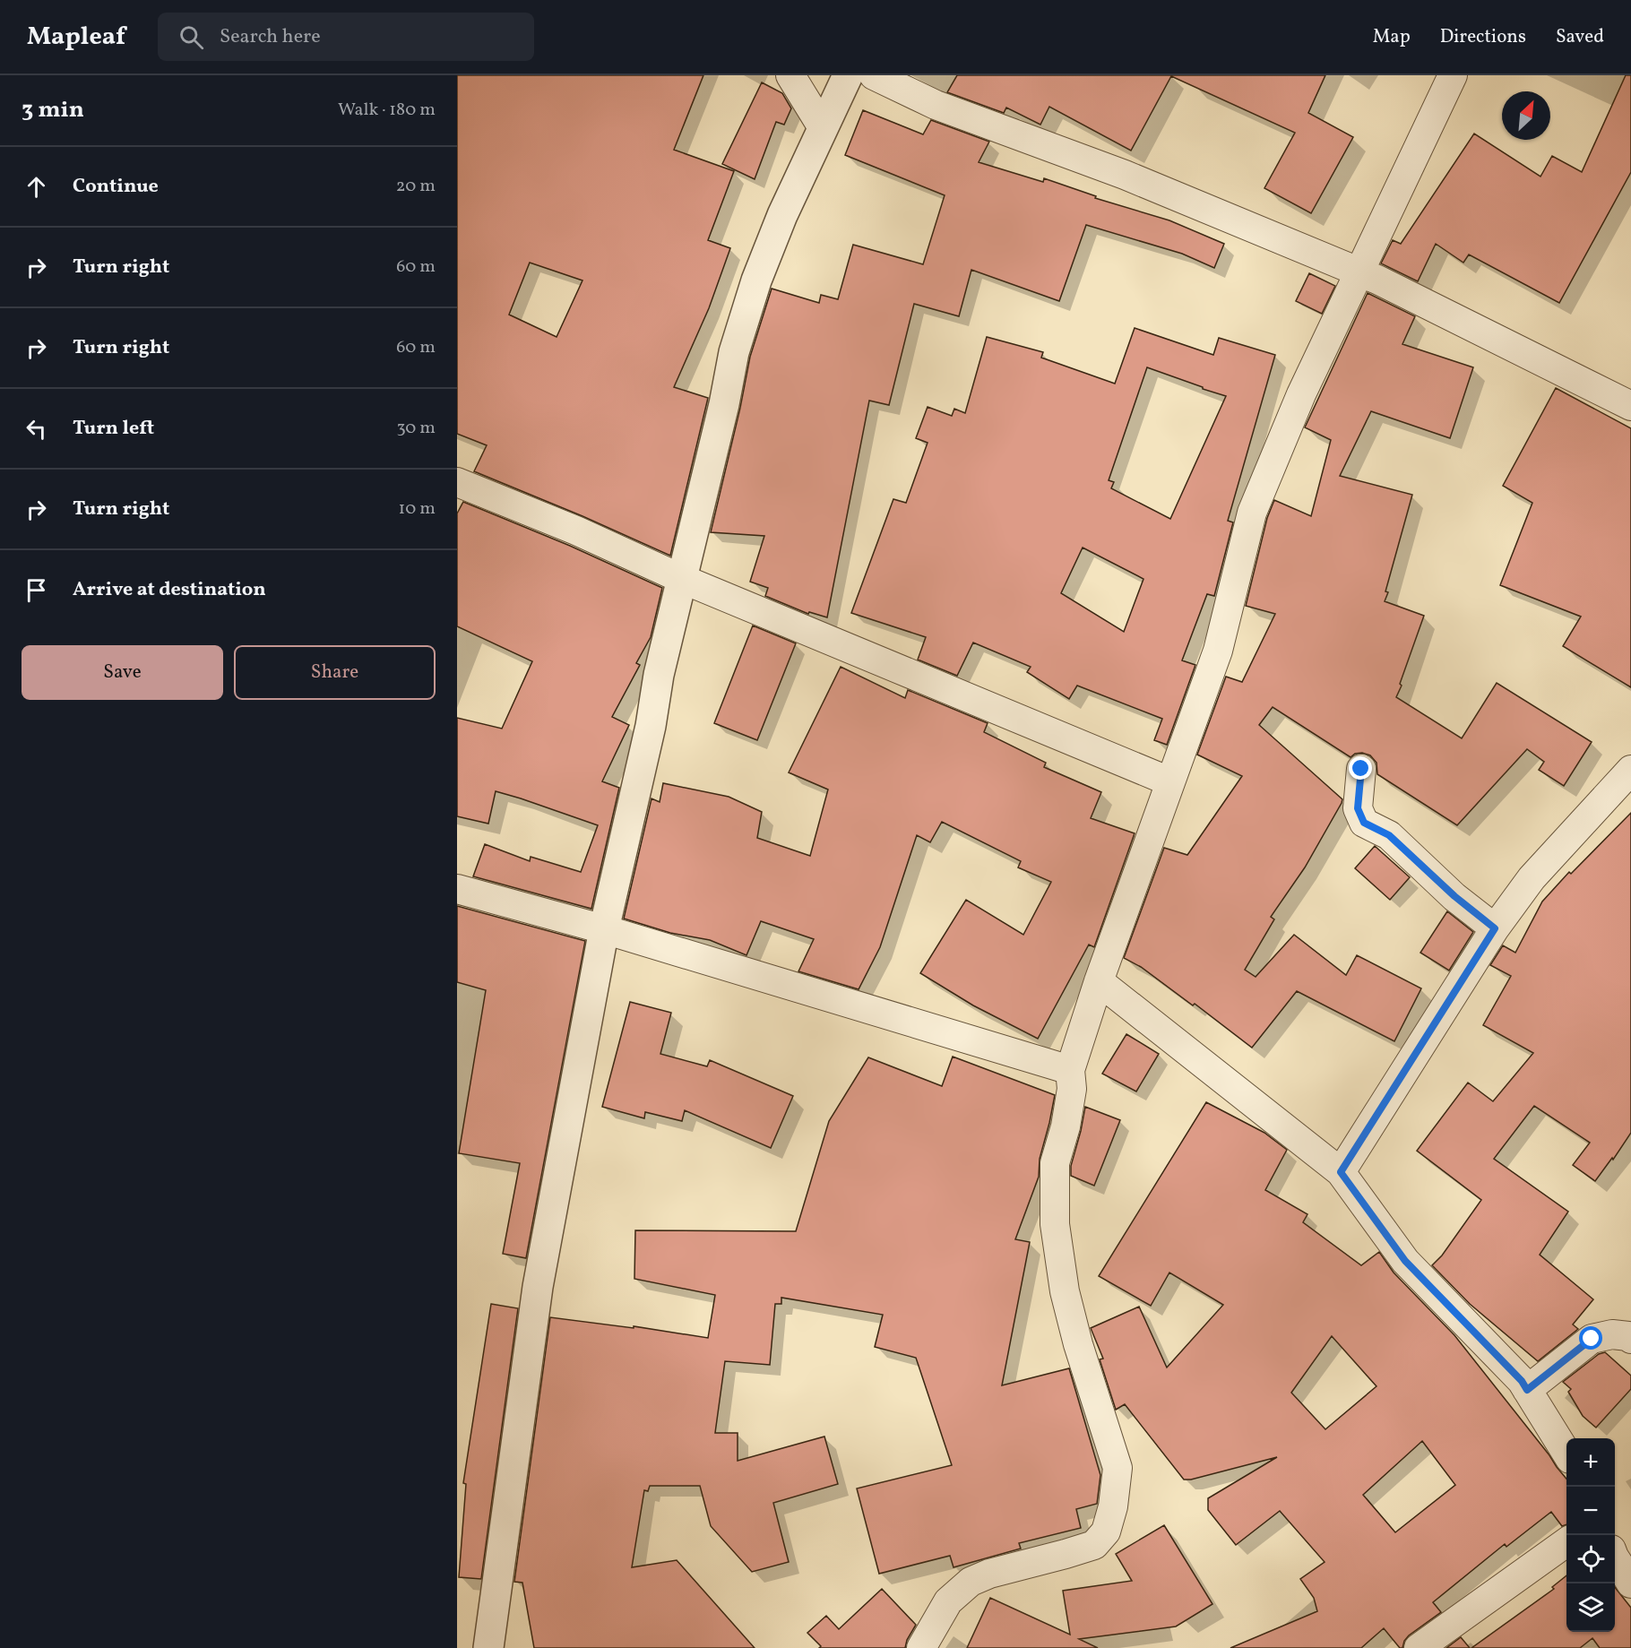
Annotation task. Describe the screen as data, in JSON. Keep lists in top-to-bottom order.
{
  "north": "top right",
  "page": {
    "header": "Mapleaf",
    "search": "Search here",
    "nav": ["Map", "Directions", "Saved"],
    "heading": ["3 min", "Walk · 180 m"],
    "list": [
      ["Continue", "20 m"],
      ["Turn right", "60 m"],
      ["Turn right", "60 m"],
      ["Turn left", "30 m"],
      ["Turn right", "10 m"],
      "Arrive at destination"
    ],
    "buttons": ["Save", "Share"],
    "map_buttons": ["+", "−"]
  }
}
